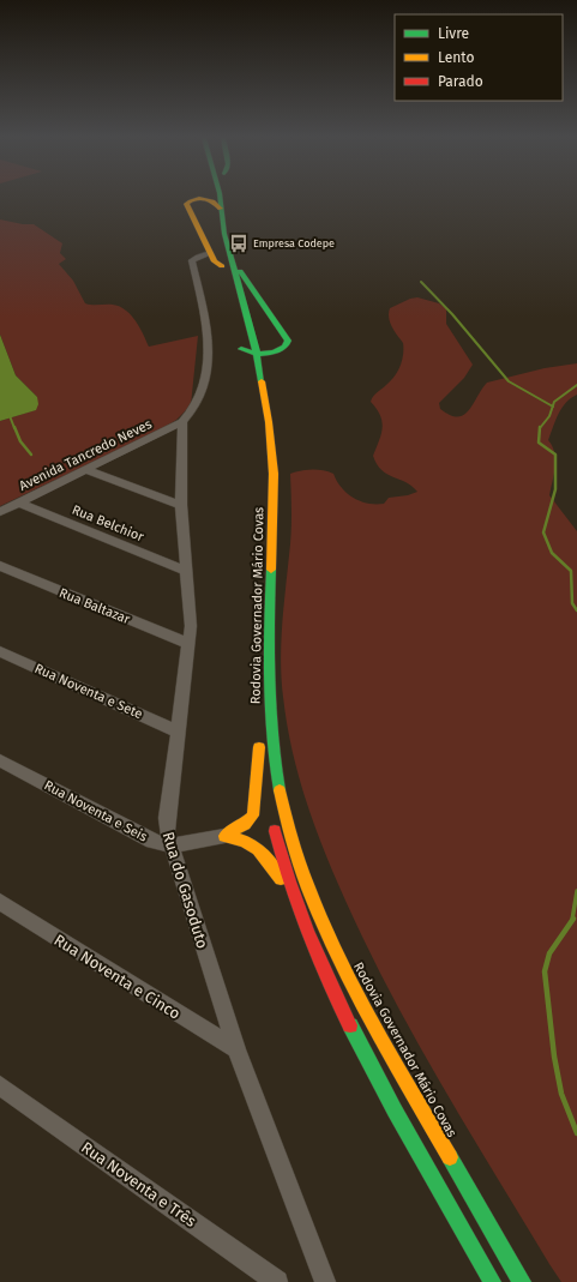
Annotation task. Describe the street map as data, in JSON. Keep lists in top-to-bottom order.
{
  "streets": {
    "main road": ["Rodovia Governador Mário Covas"],
    "street": [
      "Avenida Tancredo Neves",
      "Rua Belchior",
      "Rua Baltazar",
      "Rua Noventa e Sete",
      "Rua Noventa e Seis",
      "Rua do Gasoduto",
      "Rua Noventa e Cinco",
      "Rua Noventa e Três"
    ]
  },
  "crossings": [
    ["Avenida Tancredo Neves", "Rua Belchior"],
    ["Avenida Tancredo Neves", "Rua do Gasoduto"],
    ["Rua Belchior", "Rua do Gasoduto"],
    ["Rua Baltazar", "Rua do Gasoduto"],
    ["Rua Noventa e Sete", "Rua do Gasoduto"],
    ["Rua Noventa e Seis", "Rua do Gasoduto"],
    ["Rua do Gasoduto", "Rua Noventa e Cinco"]
  ],
  "places": {
    "bus stop": ["Empresa Codepe"]
  },
  "legend": ["Livre", "Lento", "Parado"]
}
